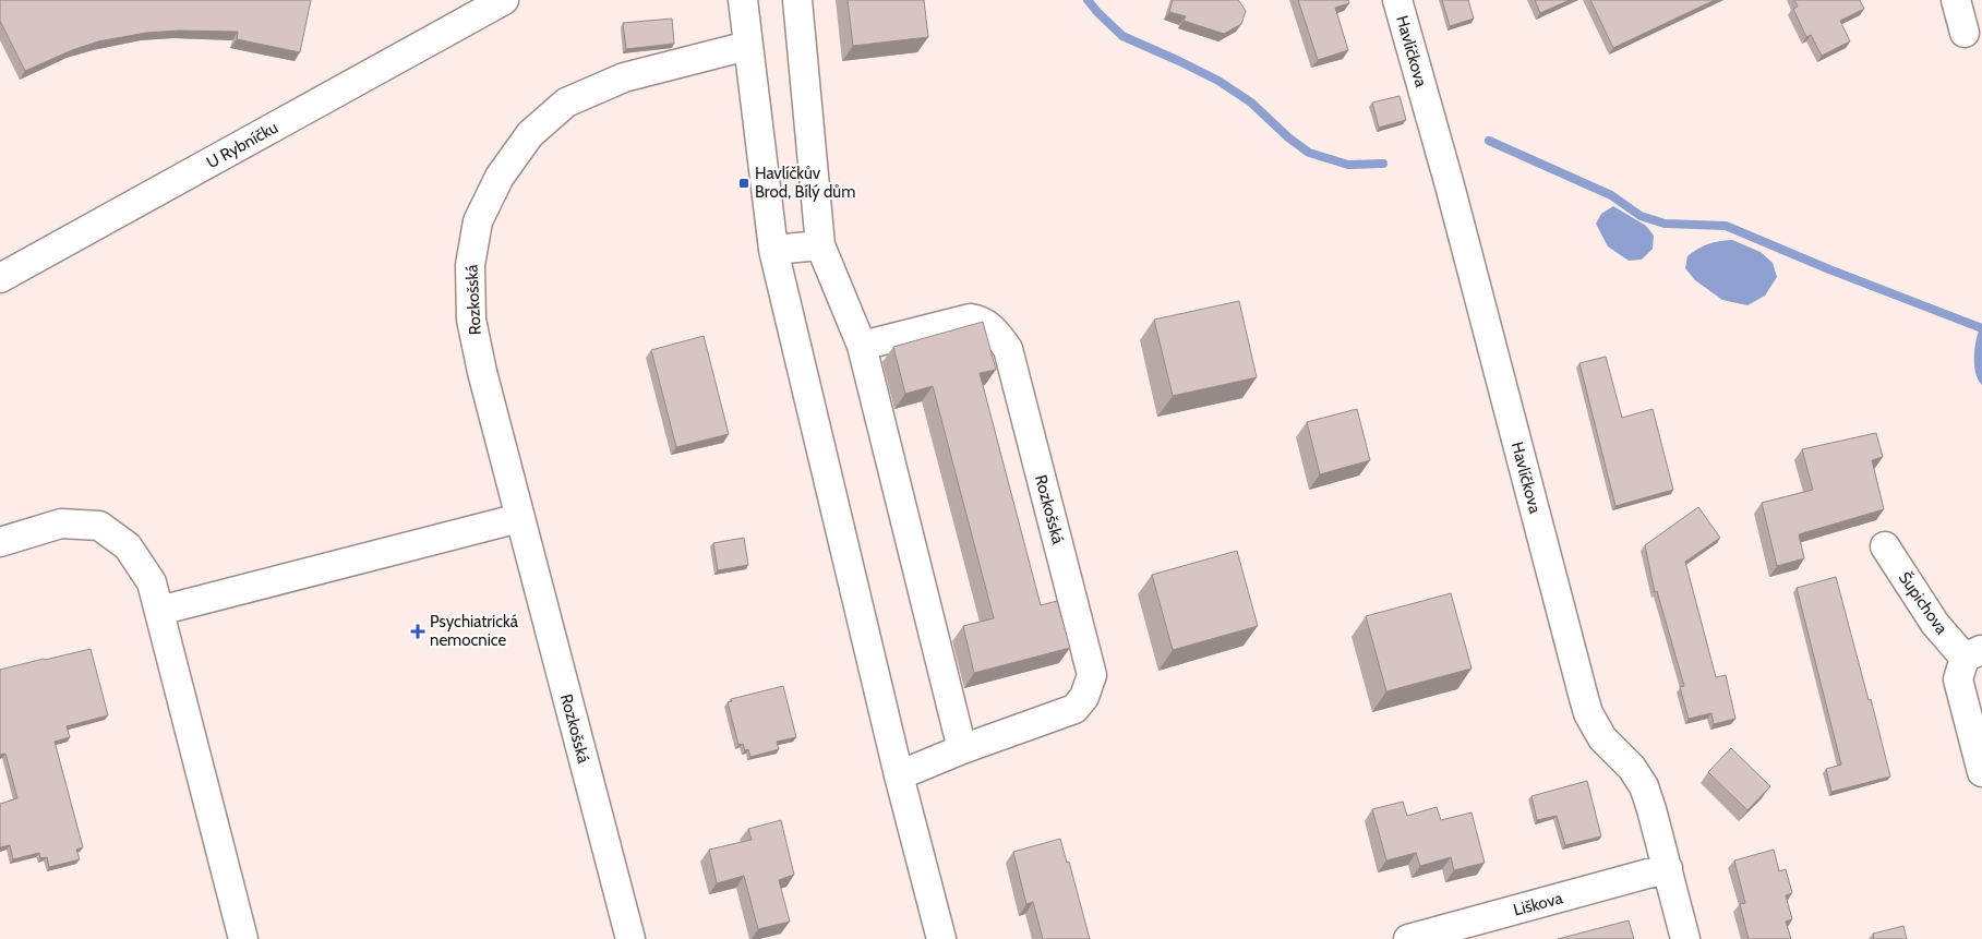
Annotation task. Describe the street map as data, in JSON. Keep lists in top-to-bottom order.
{
  "streets": {
    "street": [
      "Havlíčkova",
      "U Rybníčku",
      "Rozkošská",
      "Šupichova",
      "Liškova"
    ]
  },
  "crossings": [
    ["Havlíčkova", "Liškova"]
  ],
  "places": {
    "transit": ["Havlíčkův Brod, Bílý dům"],
    "health": ["Psychiatrická nemocnice"]
  }
}
